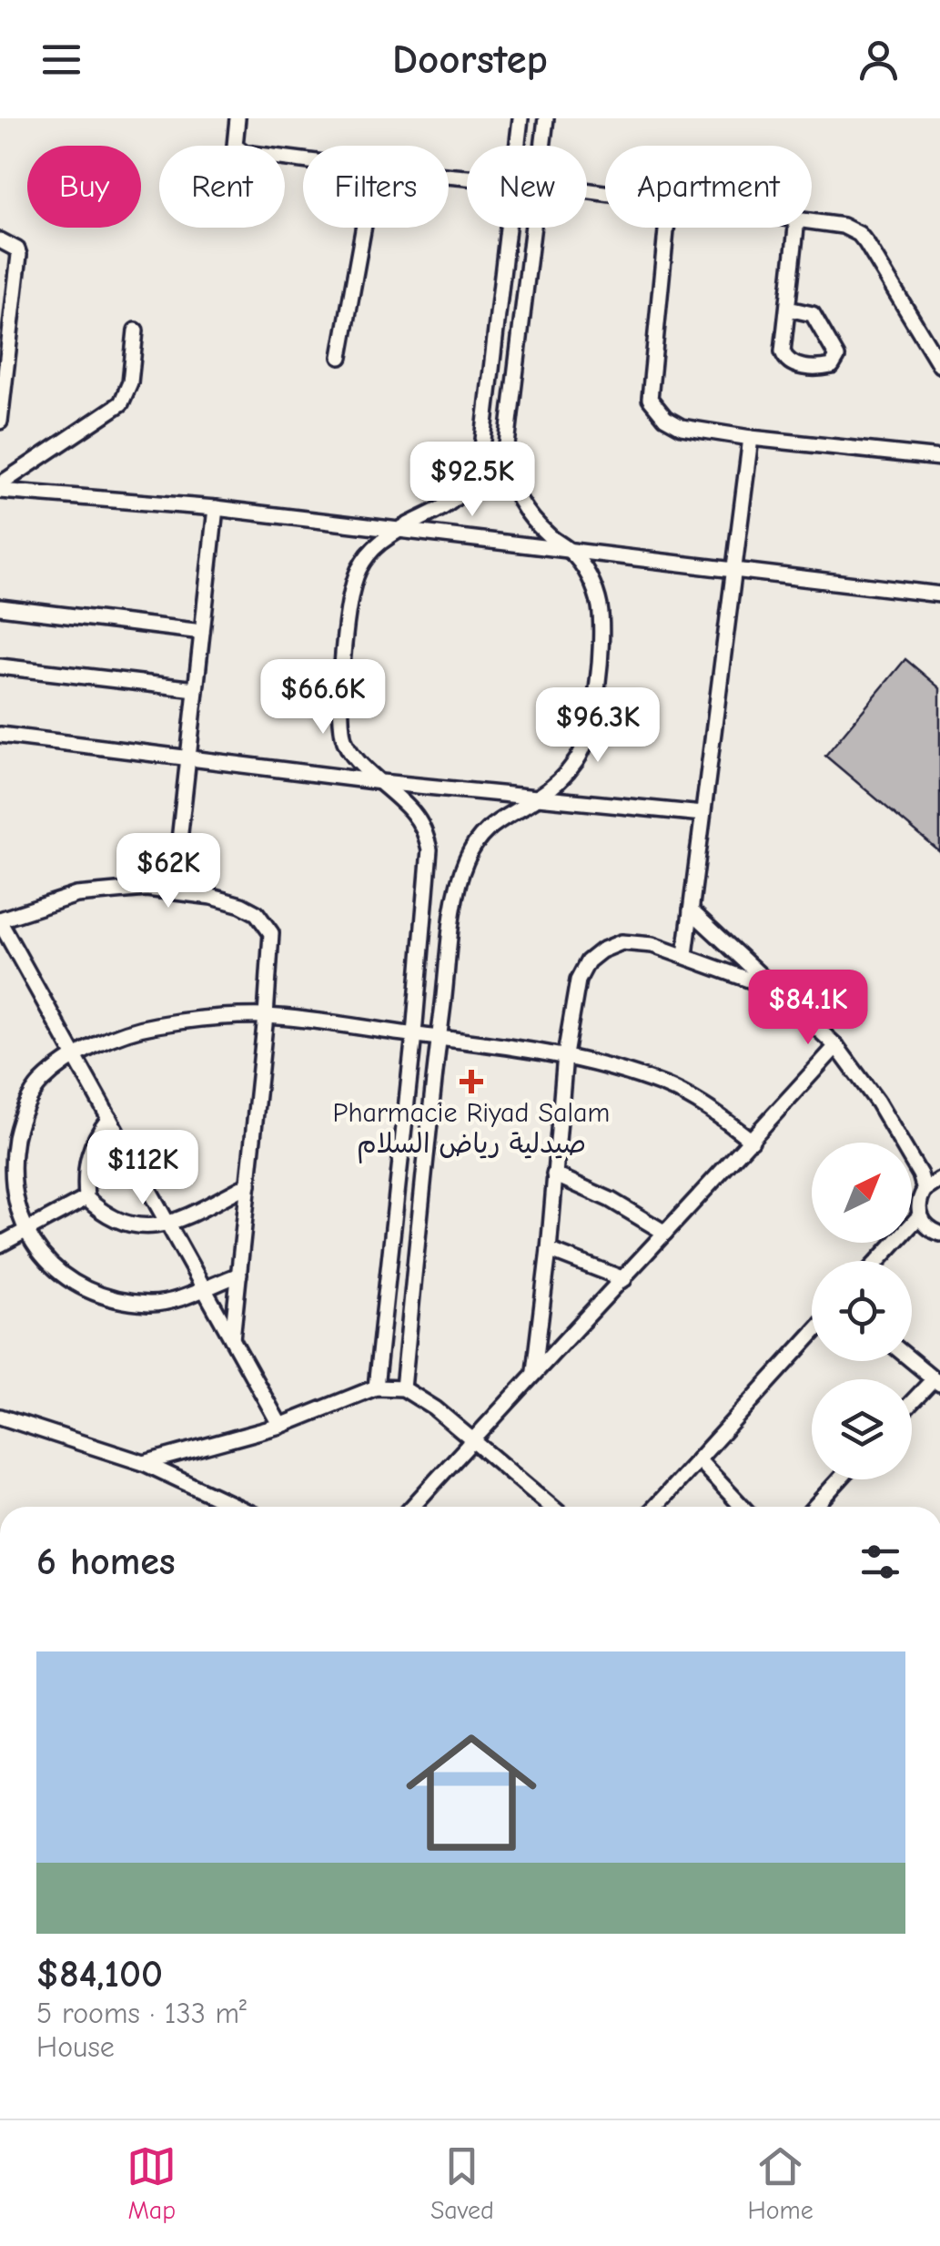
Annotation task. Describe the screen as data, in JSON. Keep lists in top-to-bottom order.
{
  "places": {
    "health": ["Pharmacie Riyad Salam صيدلية رياض السلام"]
  },
  "north": "top right",
  "page": {
    "header": "Doorstep",
    "chip": [
      "Buy",
      "Rent",
      "Filters",
      "New",
      "Apartment"
    ],
    "price": [
      "$92.5K",
      "$66.6K",
      "$96.3K",
      "$62K",
      "$84.1K",
      "$112K"
    ],
    "heading": "6 homes",
    "list": [
      {
        "name": "$84,100",
        "note": "5 rooms · 133 m² · House"
      }
    ],
    "tabs": ["Map", "Saved", "Home"]
  }
}
